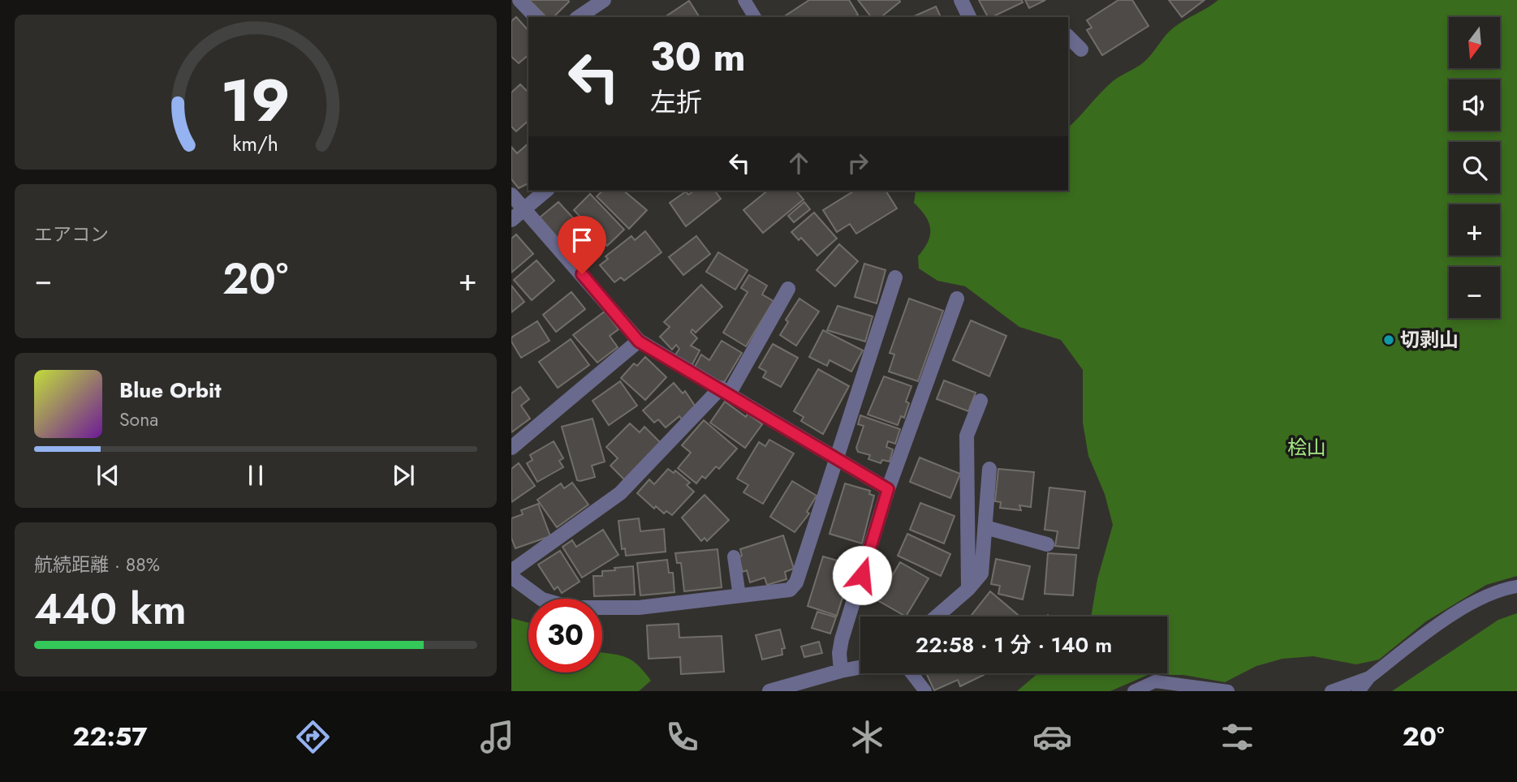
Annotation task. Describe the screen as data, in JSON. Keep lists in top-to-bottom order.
{
  "parks": ["桧山"],
  "places": ["切剥山"],
  "north": "bottom",
  "page": {
    "map_buttons": ["+", "−"],
    "turn": ["30 m", "左折"],
    "tile": [
      "エアコン",
      ["航続距離 · 88%", "440 km"]
    ],
    "heat": ["−", "20°", "+"],
    "song": ["Blue Orbit", "Sona"],
    "limit": "30",
    "trip": "22:58 · 1 分 · 140 m",
    "tabs": ["22:57", "20°"],
    "gauge": ["19", "km/h"]
  }
}
